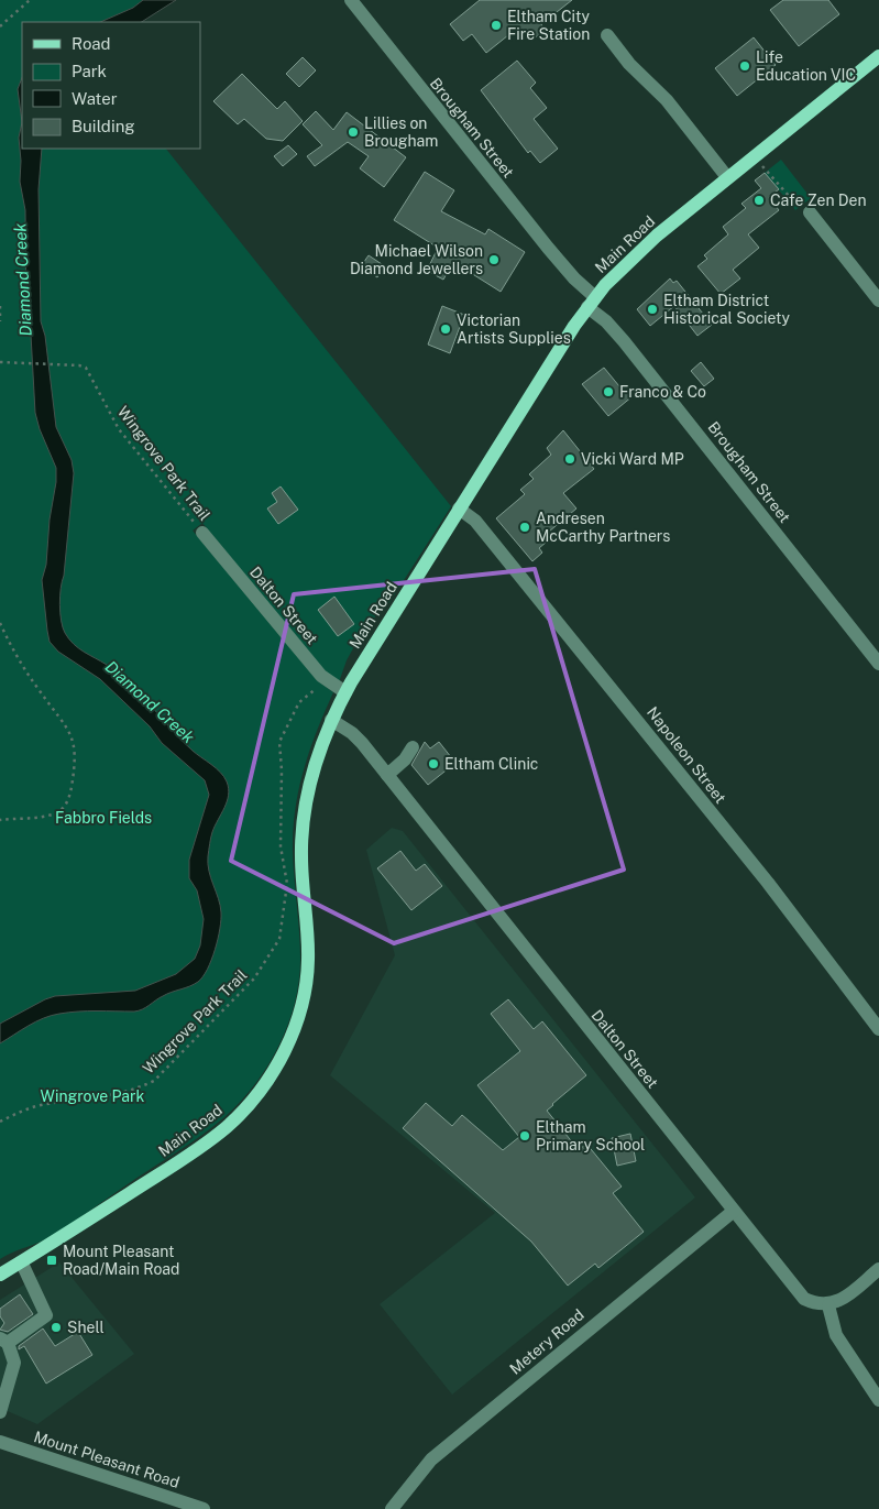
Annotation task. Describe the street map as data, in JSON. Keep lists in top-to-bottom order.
{
  "streets": {
    "main road": ["Main Road"],
    "street": [
      "Brougham Street",
      "Dalton Street",
      "Napoleon Street",
      "Metery Road",
      "Mount Pleasant Road"
    ],
    "path": ["Wingrove Park Trail"]
  },
  "crossings": [
    ["Brougham Street", "Main Road"],
    ["Main Road", "Dalton Street"],
    ["Main Road", "Napoleon Street"],
    ["Wingrove Park Trail", "Dalton Street"],
    ["Dalton Street", "Metery Road"]
  ],
  "water": ["Diamond Creek"],
  "parks": ["Fabbro Fields", "Wingrove Park"],
  "places": {
    "other": [
      "Eltham City Fire Station",
      "Life Education VIC",
      "Lillies on Brougham",
      "Cafe Zen Den",
      "Michael Wilson Diamond Jewellers",
      "Eltham District Historical Society",
      "Victorian Artists Supplies",
      "Franco & Co",
      "Vicki Ward MP",
      "Andresen McCarthy Partners",
      "Eltham Clinic",
      "Eltham Primary School",
      "Shell"
    ],
    "transit": ["Mount Pleasant Road/Main Road"]
  },
  "legend": [
    "Road",
    "Park",
    "Water",
    "Building"
  ]
}
